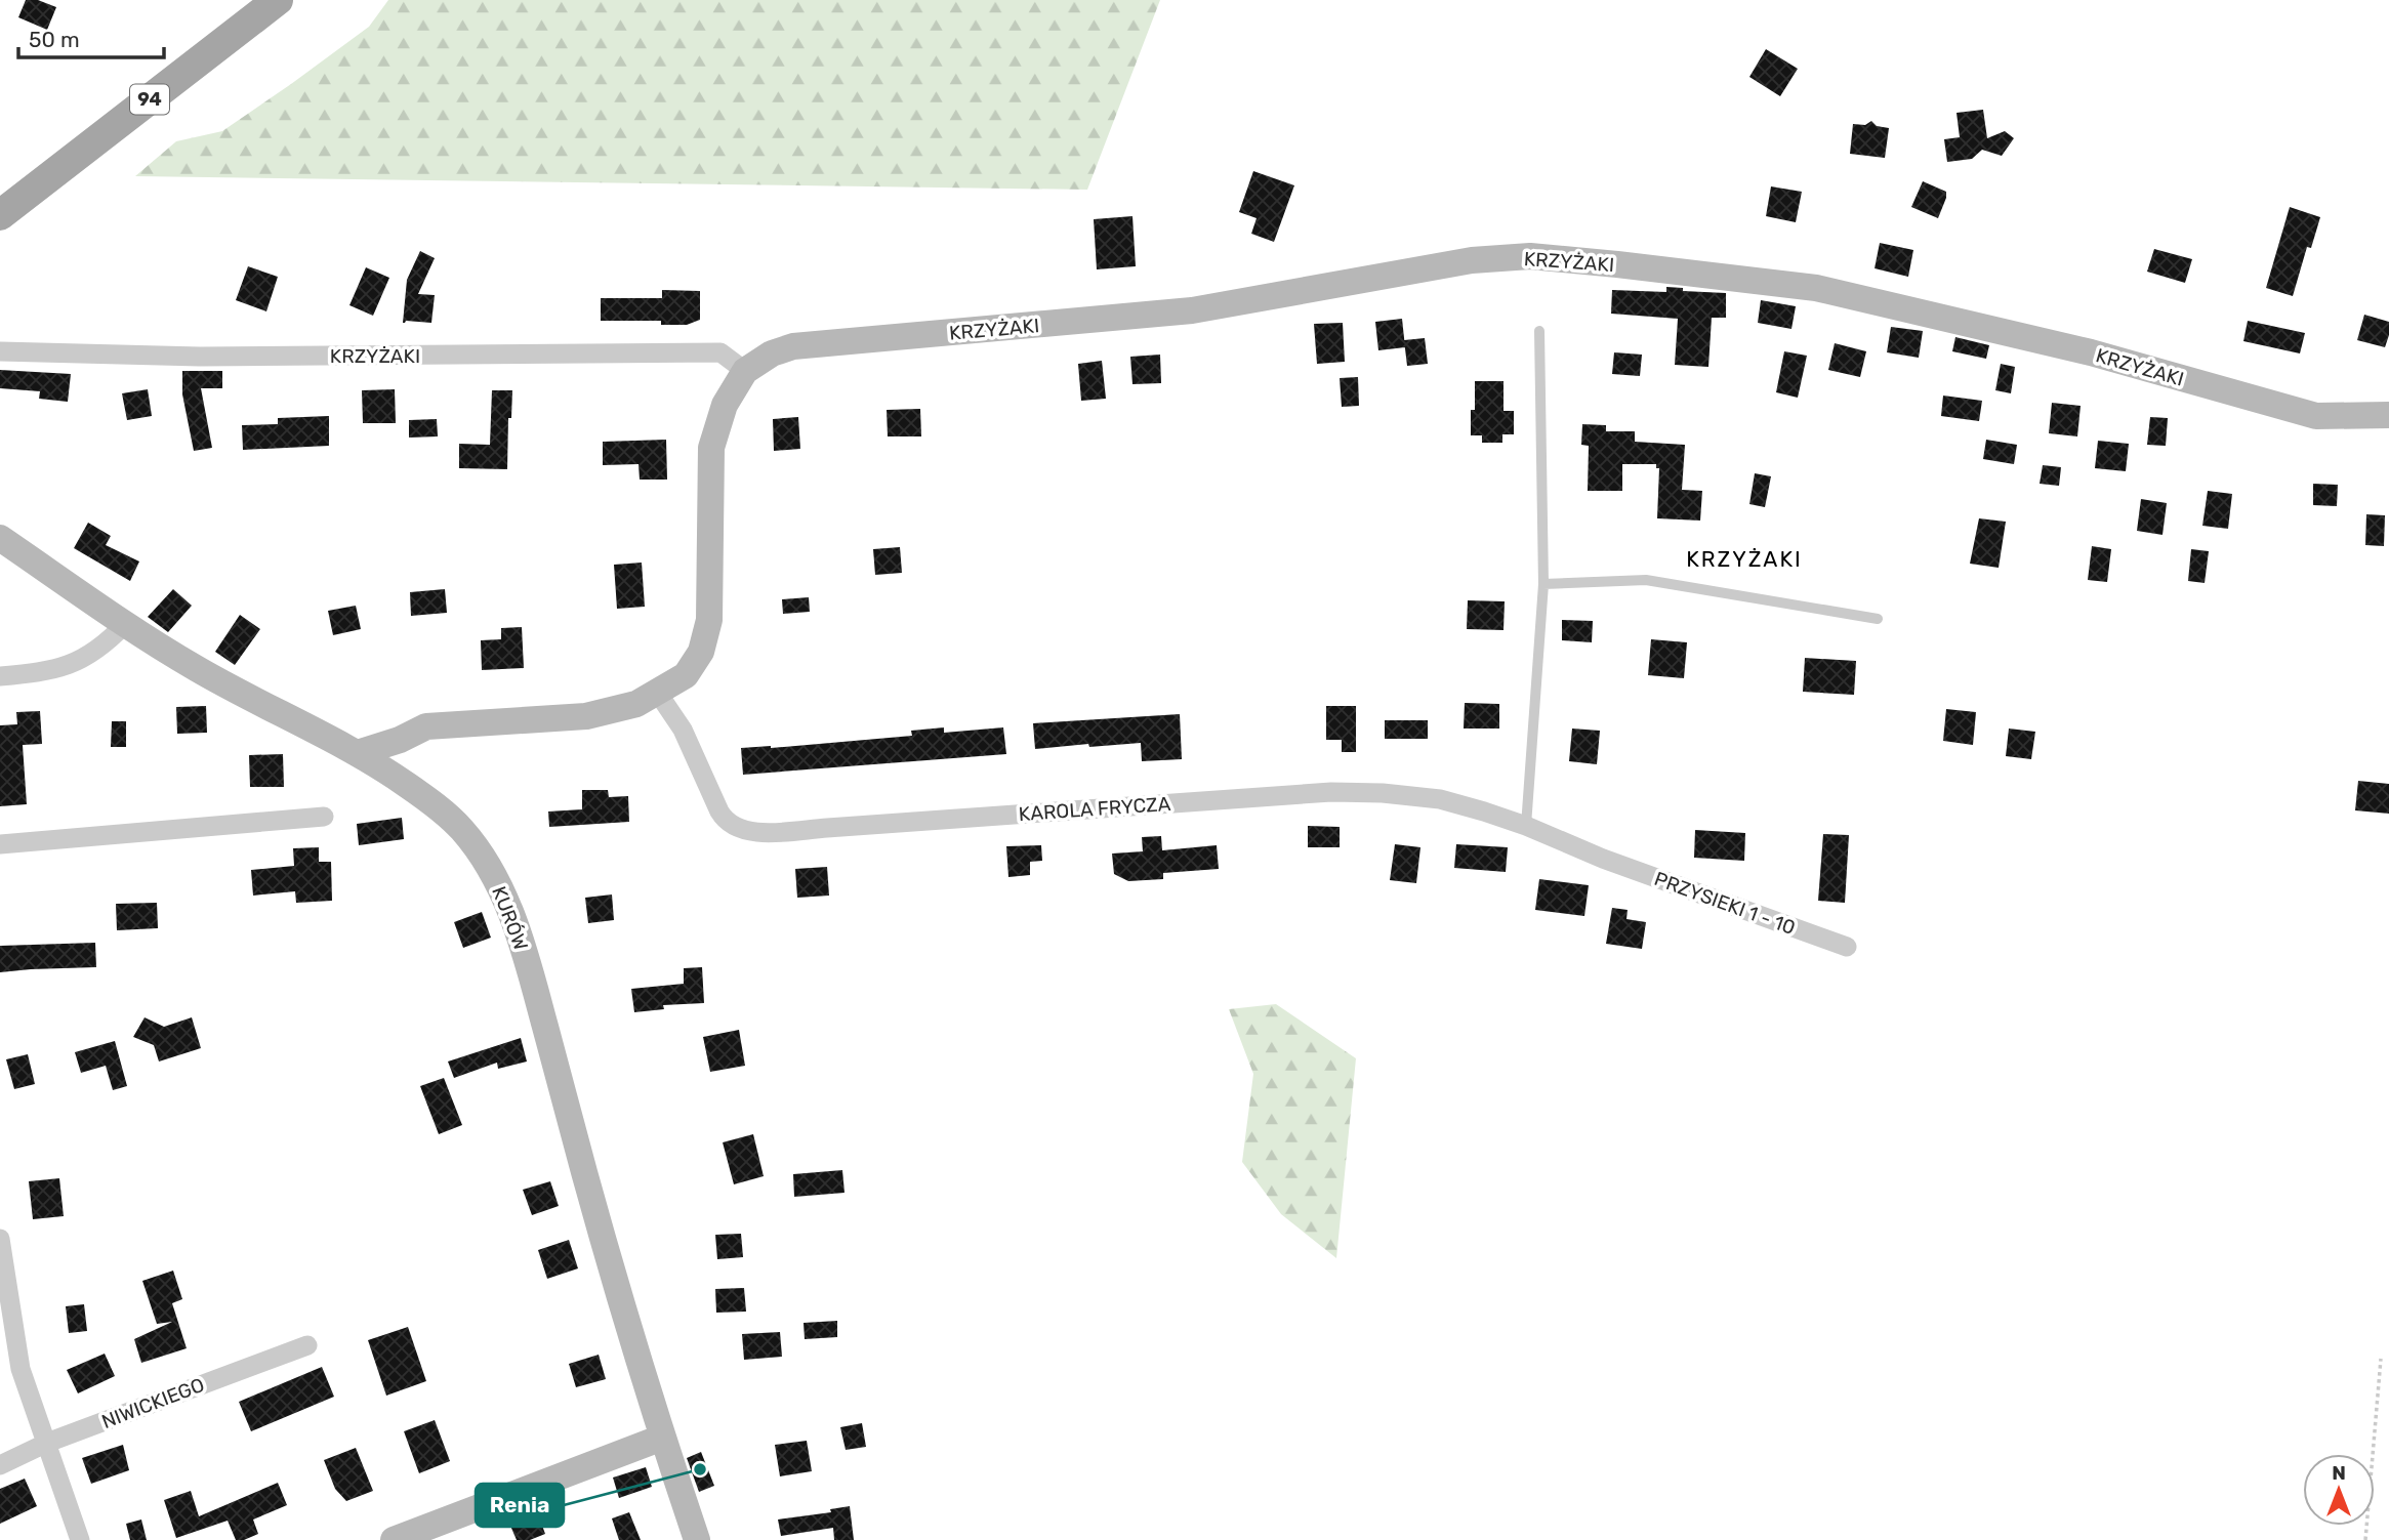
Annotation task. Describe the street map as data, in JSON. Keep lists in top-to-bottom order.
{
  "streets": {
    "main road": ["94"],
    "street": [
      "KRZYŻAKI",
      "KAROLA FRYCZA",
      "PRZYSIEKI 1 - 10",
      "KURÓW",
      "NIWICKIEGO"
    ]
  },
  "crossings": [
    ["KRZYŻAKI", "KAROLA FRYCZA"],
    ["KRZYŻAKI", "KURÓW"],
    ["KAROLA FRYCZA", "PRZYSIEKI 1 - 10"]
  ],
  "districts": ["KRZYŻAKI"],
  "places": ["Renia"],
  "scale_bar": "50 m",
  "north": "top"
}
